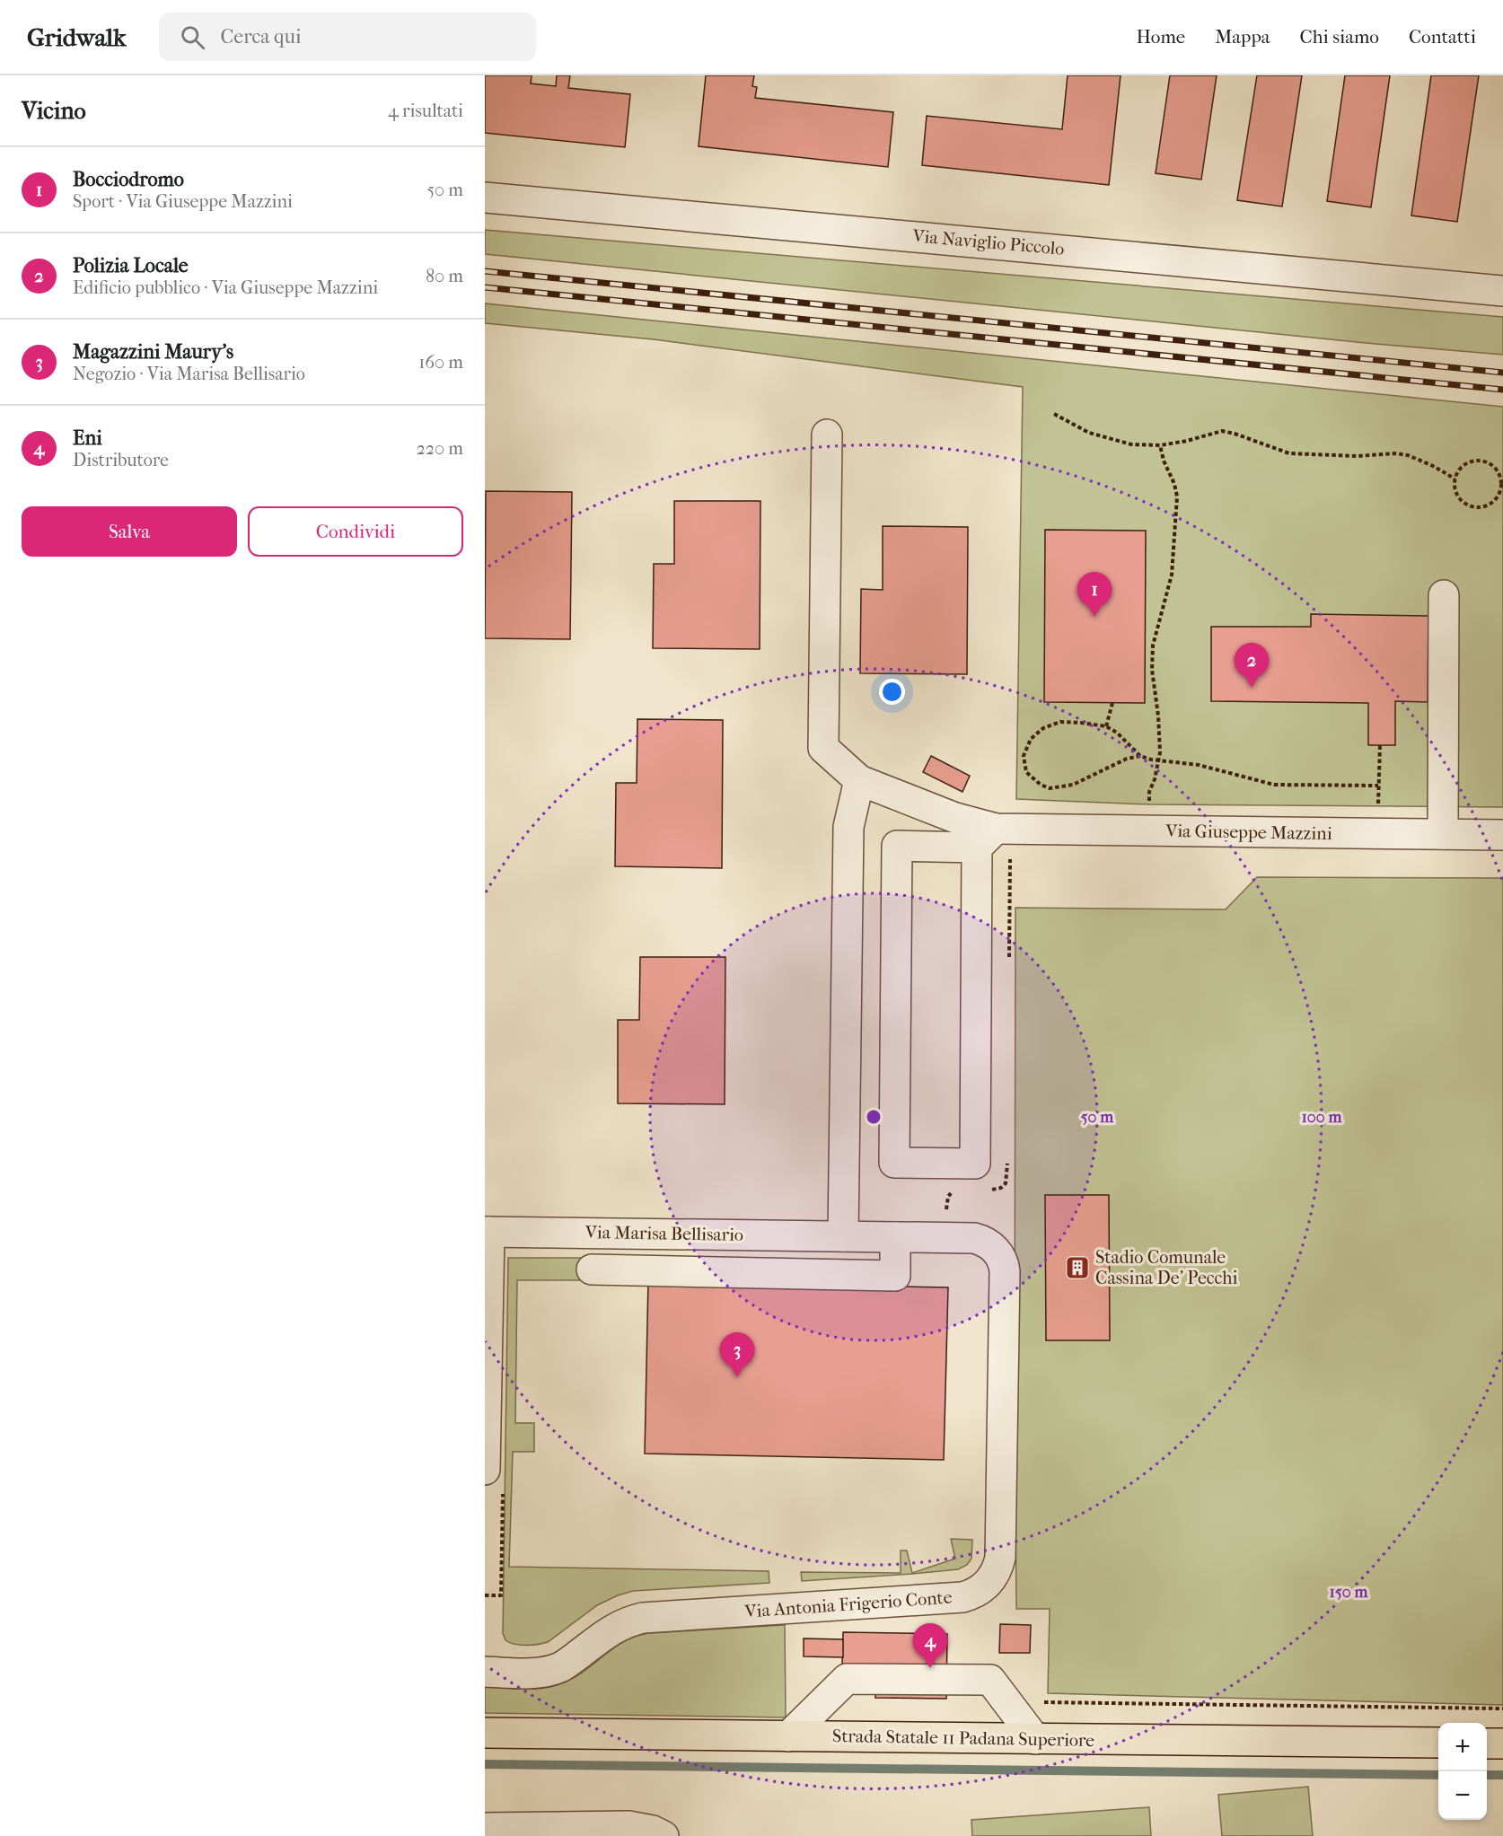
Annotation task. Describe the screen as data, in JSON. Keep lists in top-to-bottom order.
{
  "streets": {
    "main road": ["Strada Statale 11 Padana Superiore"],
    "street": [
      "Via Naviglio Piccolo",
      "Via Giuseppe Mazzini",
      "Via Marisa Bellisario",
      "Via Antonia Frigerio Conte"
    ]
  },
  "crossings": [
    ["Via Marisa Bellisario", "Via Antonia Frigerio Conte"]
  ],
  "places": {
    "building": ["Stadio Comunale Cassina De' Pecchi"]
  },
  "page": {
    "header": "Gridwalk",
    "search": "Cerca qui",
    "nav": [
      "Home",
      "Mappa",
      "Chi siamo",
      "Contatti"
    ],
    "heading": ["Vicino", "4 risultati"],
    "list": [
      {
        "mark": "1",
        "name": "Bocciodromo",
        "note": "Sport · Via Giuseppe Mazzini",
        "value": "50 m"
      },
      {
        "mark": "2",
        "name": "Polizia Locale",
        "note": "Edificio pubblico · Via Giuseppe Mazzini",
        "value": "80 m"
      },
      {
        "mark": "3",
        "name": "Magazzini Maury's",
        "note": "Negozio · Via Marisa Bellisario",
        "value": "160 m"
      },
      {
        "mark": "4",
        "name": "Eni",
        "note": "Distributore",
        "value": "220 m"
      }
    ],
    "buttons": ["Salva", "Condividi"],
    "pins": [
      "1",
      "2",
      "3",
      "4"
    ],
    "map_buttons": ["+", "−"]
  },
  "rings": ["50 m", "100 m", "150 m"]
}
